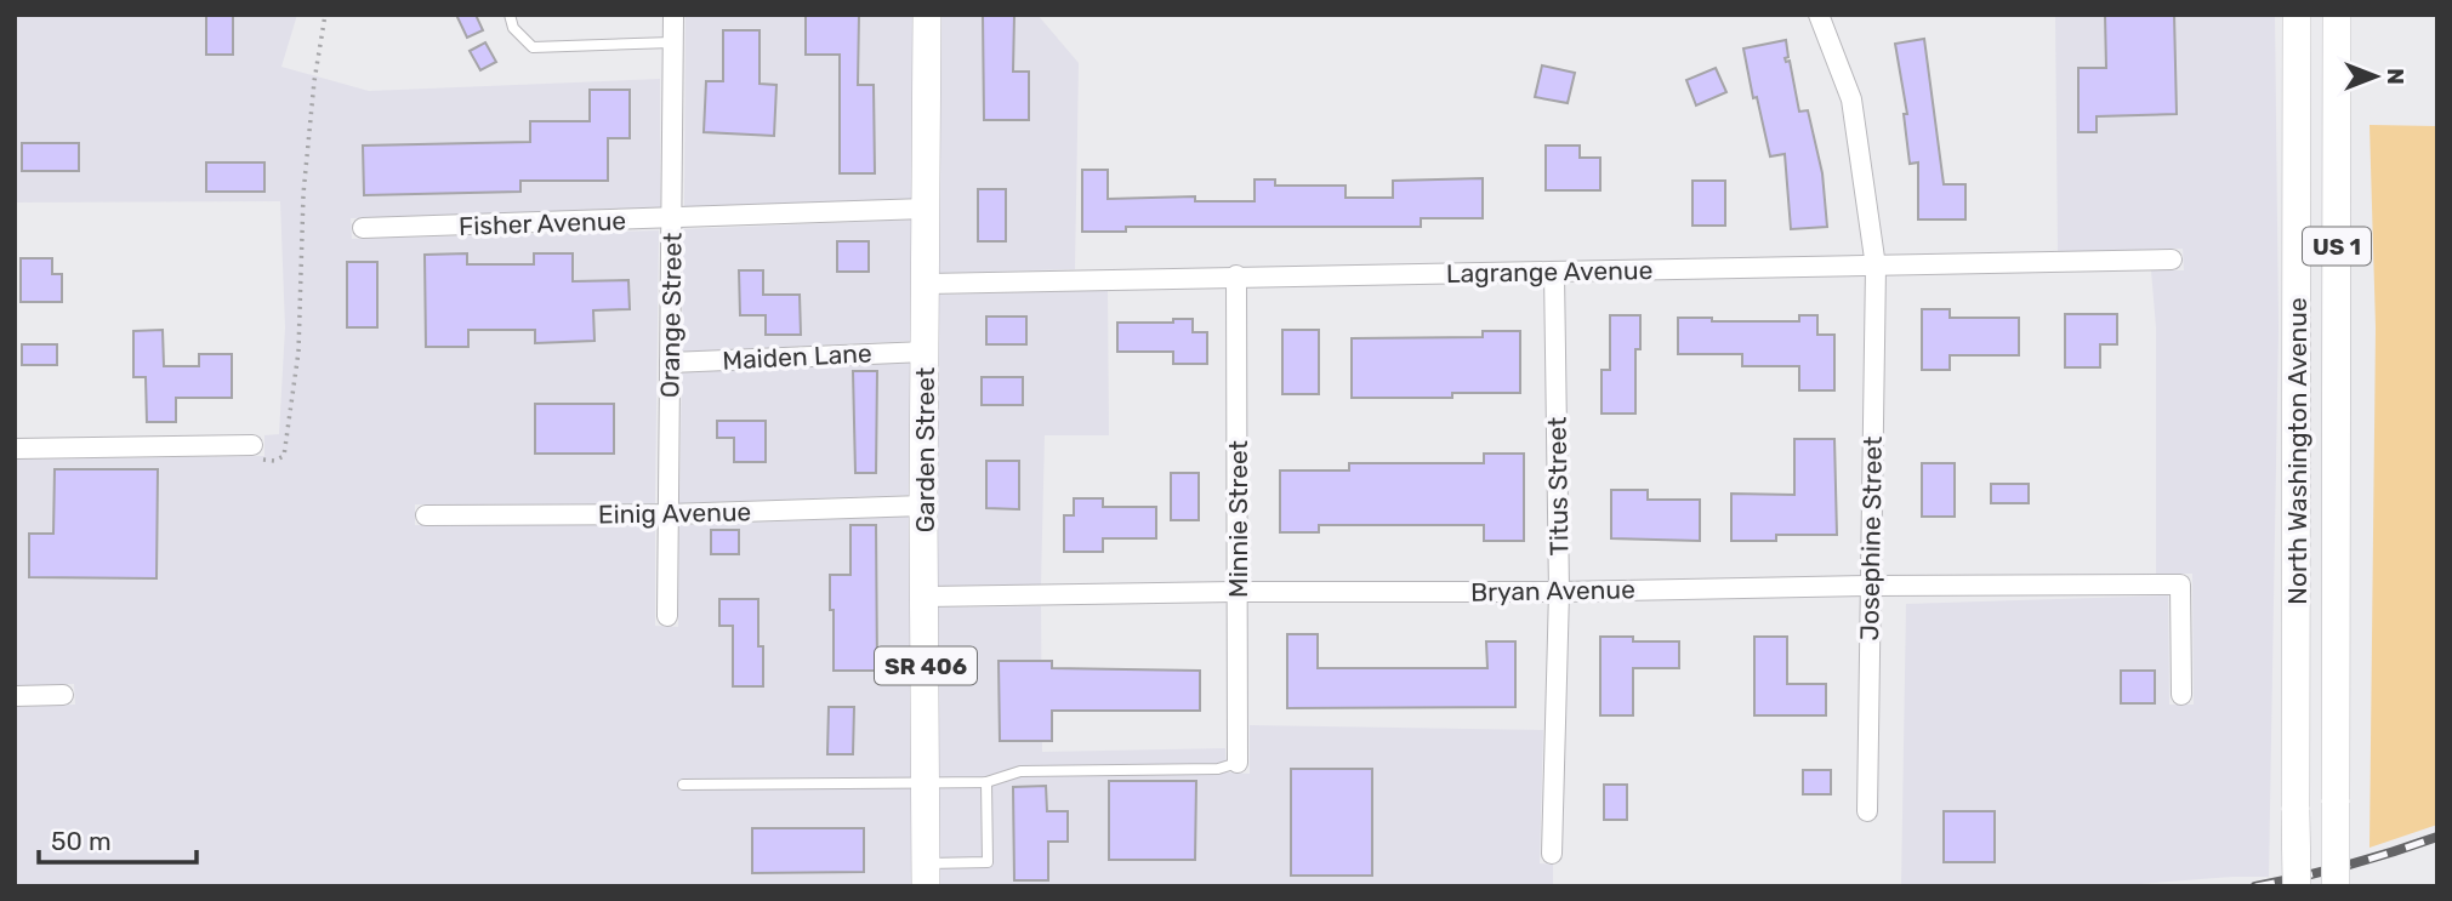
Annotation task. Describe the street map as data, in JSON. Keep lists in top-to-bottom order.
{
  "streets": {
    "main road": [
      "US 1",
      "Garden Street",
      "North Washington Avenue",
      "SR 406"
    ],
    "street": [
      "Fisher Avenue",
      "Lagrange Avenue",
      "Orange Street",
      "Maiden Lane",
      "Titus Street",
      "Einig Avenue",
      "Minnie Street",
      "Josephine Street",
      "Bryan Avenue"
    ]
  },
  "crossings": [
    ["Fisher Avenue", "Orange Street"],
    ["Fisher Avenue", "Garden Street"],
    ["Lagrange Avenue", "Garden Street"],
    ["Lagrange Avenue", "Titus Street"],
    ["Lagrange Avenue", "Minnie Street"],
    ["Lagrange Avenue", "Josephine Street"],
    ["Orange Street", "Maiden Lane"],
    ["Orange Street", "Einig Avenue"],
    ["Maiden Lane", "Garden Street"],
    ["Garden Street", "Einig Avenue"],
    ["Garden Street", "Bryan Avenue"],
    ["Titus Street", "Bryan Avenue"],
    ["Minnie Street", "Bryan Avenue"],
    ["Josephine Street", "Bryan Avenue"]
  ],
  "scale_bar": "50 m",
  "north": "right"
}
